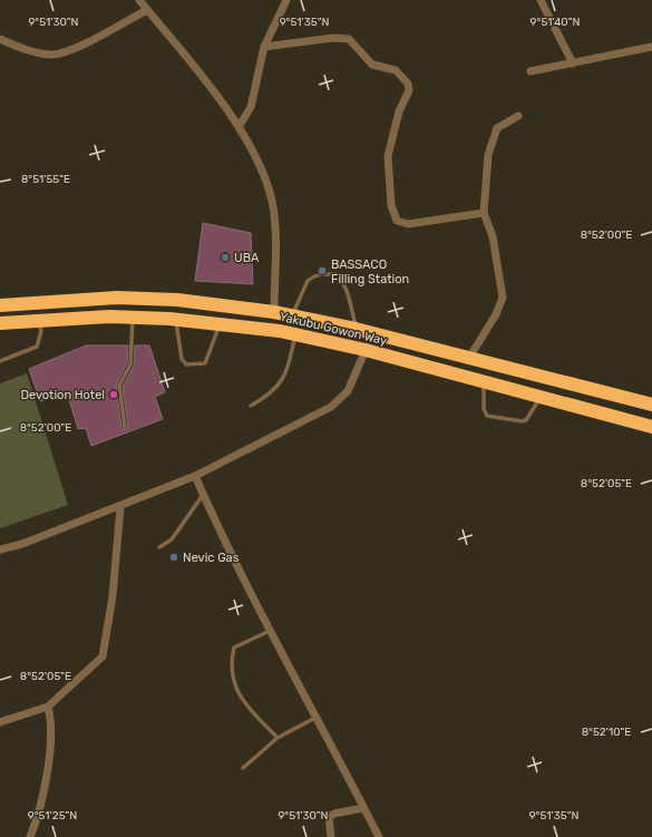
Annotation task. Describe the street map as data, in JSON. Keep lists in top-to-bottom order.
{
  "streets": {
    "highway": ["Yakubu Gowon Way"]
  },
  "places": [
    "UBA",
    "BASSACO Filling Station",
    "Devotion Hotel",
    "Nevic Gas"
  ],
  "coordinates": [
    "9°51'30\"N",
    "9°51'35\"N",
    "9°51'40\"N",
    "8°51'55\"E",
    "8°52'00\"E",
    "8°52'05\"E",
    "8°52'10\"E",
    "9°51'25\"N"
  ]
}
